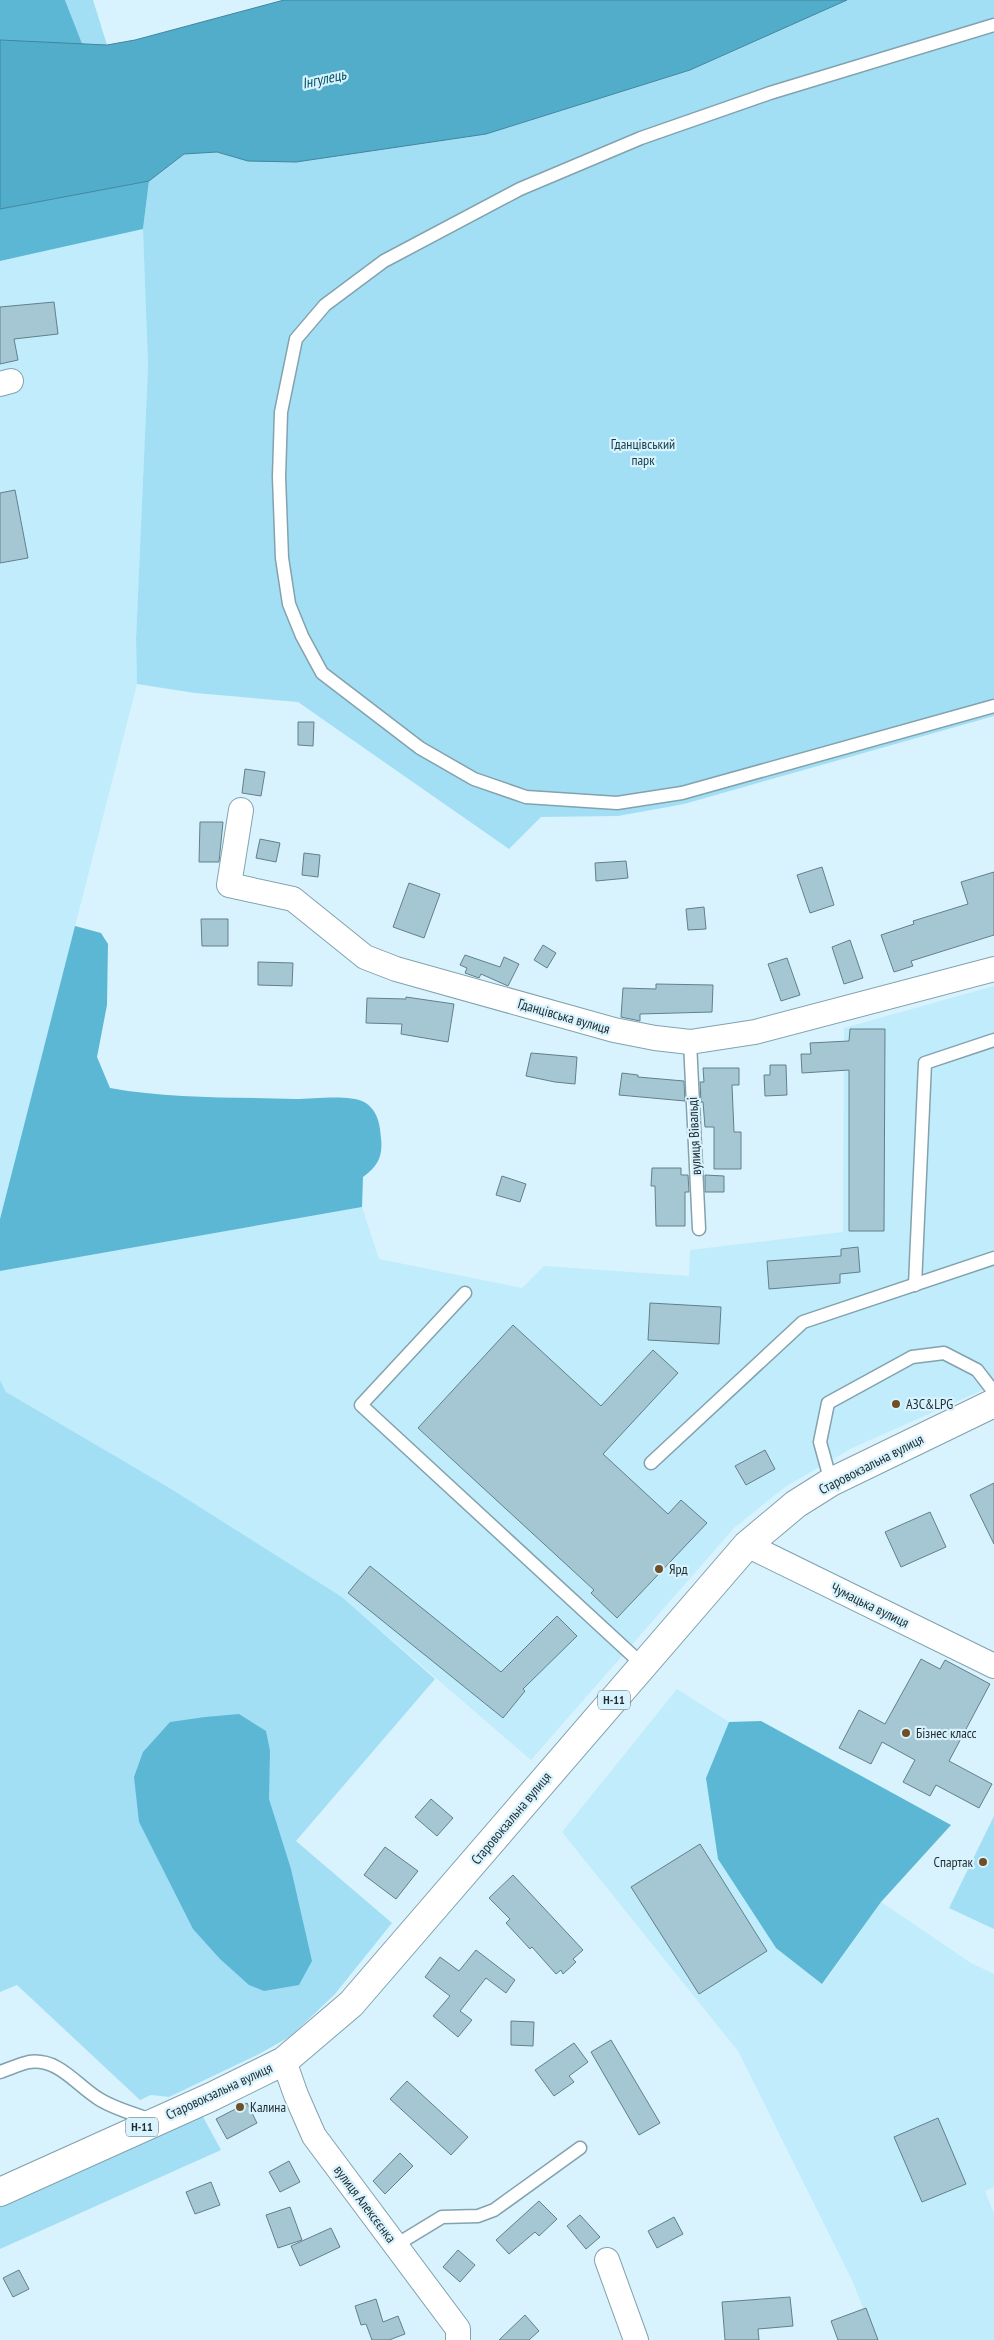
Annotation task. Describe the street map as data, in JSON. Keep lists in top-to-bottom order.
{
  "streets": {
    "main road": ["Старовокзальна вулиця", "Н-11"],
    "street": ["Гданцівська вулиця", "Чумацька вулиця", "вулиця Алексєєнка"],
    "lane": ["вулиця Вівальді"]
  },
  "crossings": [
    ["Гданцівська вулиця", "вулиця Вівальді"],
    ["Старовокзальна вулиця", "Чумацька вулиця"],
    ["Старовокзальна вулиця", "вулиця Алексєєнка"]
  ],
  "water": ["Інгулець"],
  "parks": ["Гданцівський парк"],
  "places": [
    "АЗС&LPG",
    "Ярд",
    "Бізнес класс",
    "Спартак",
    "Калина"
  ]
}
